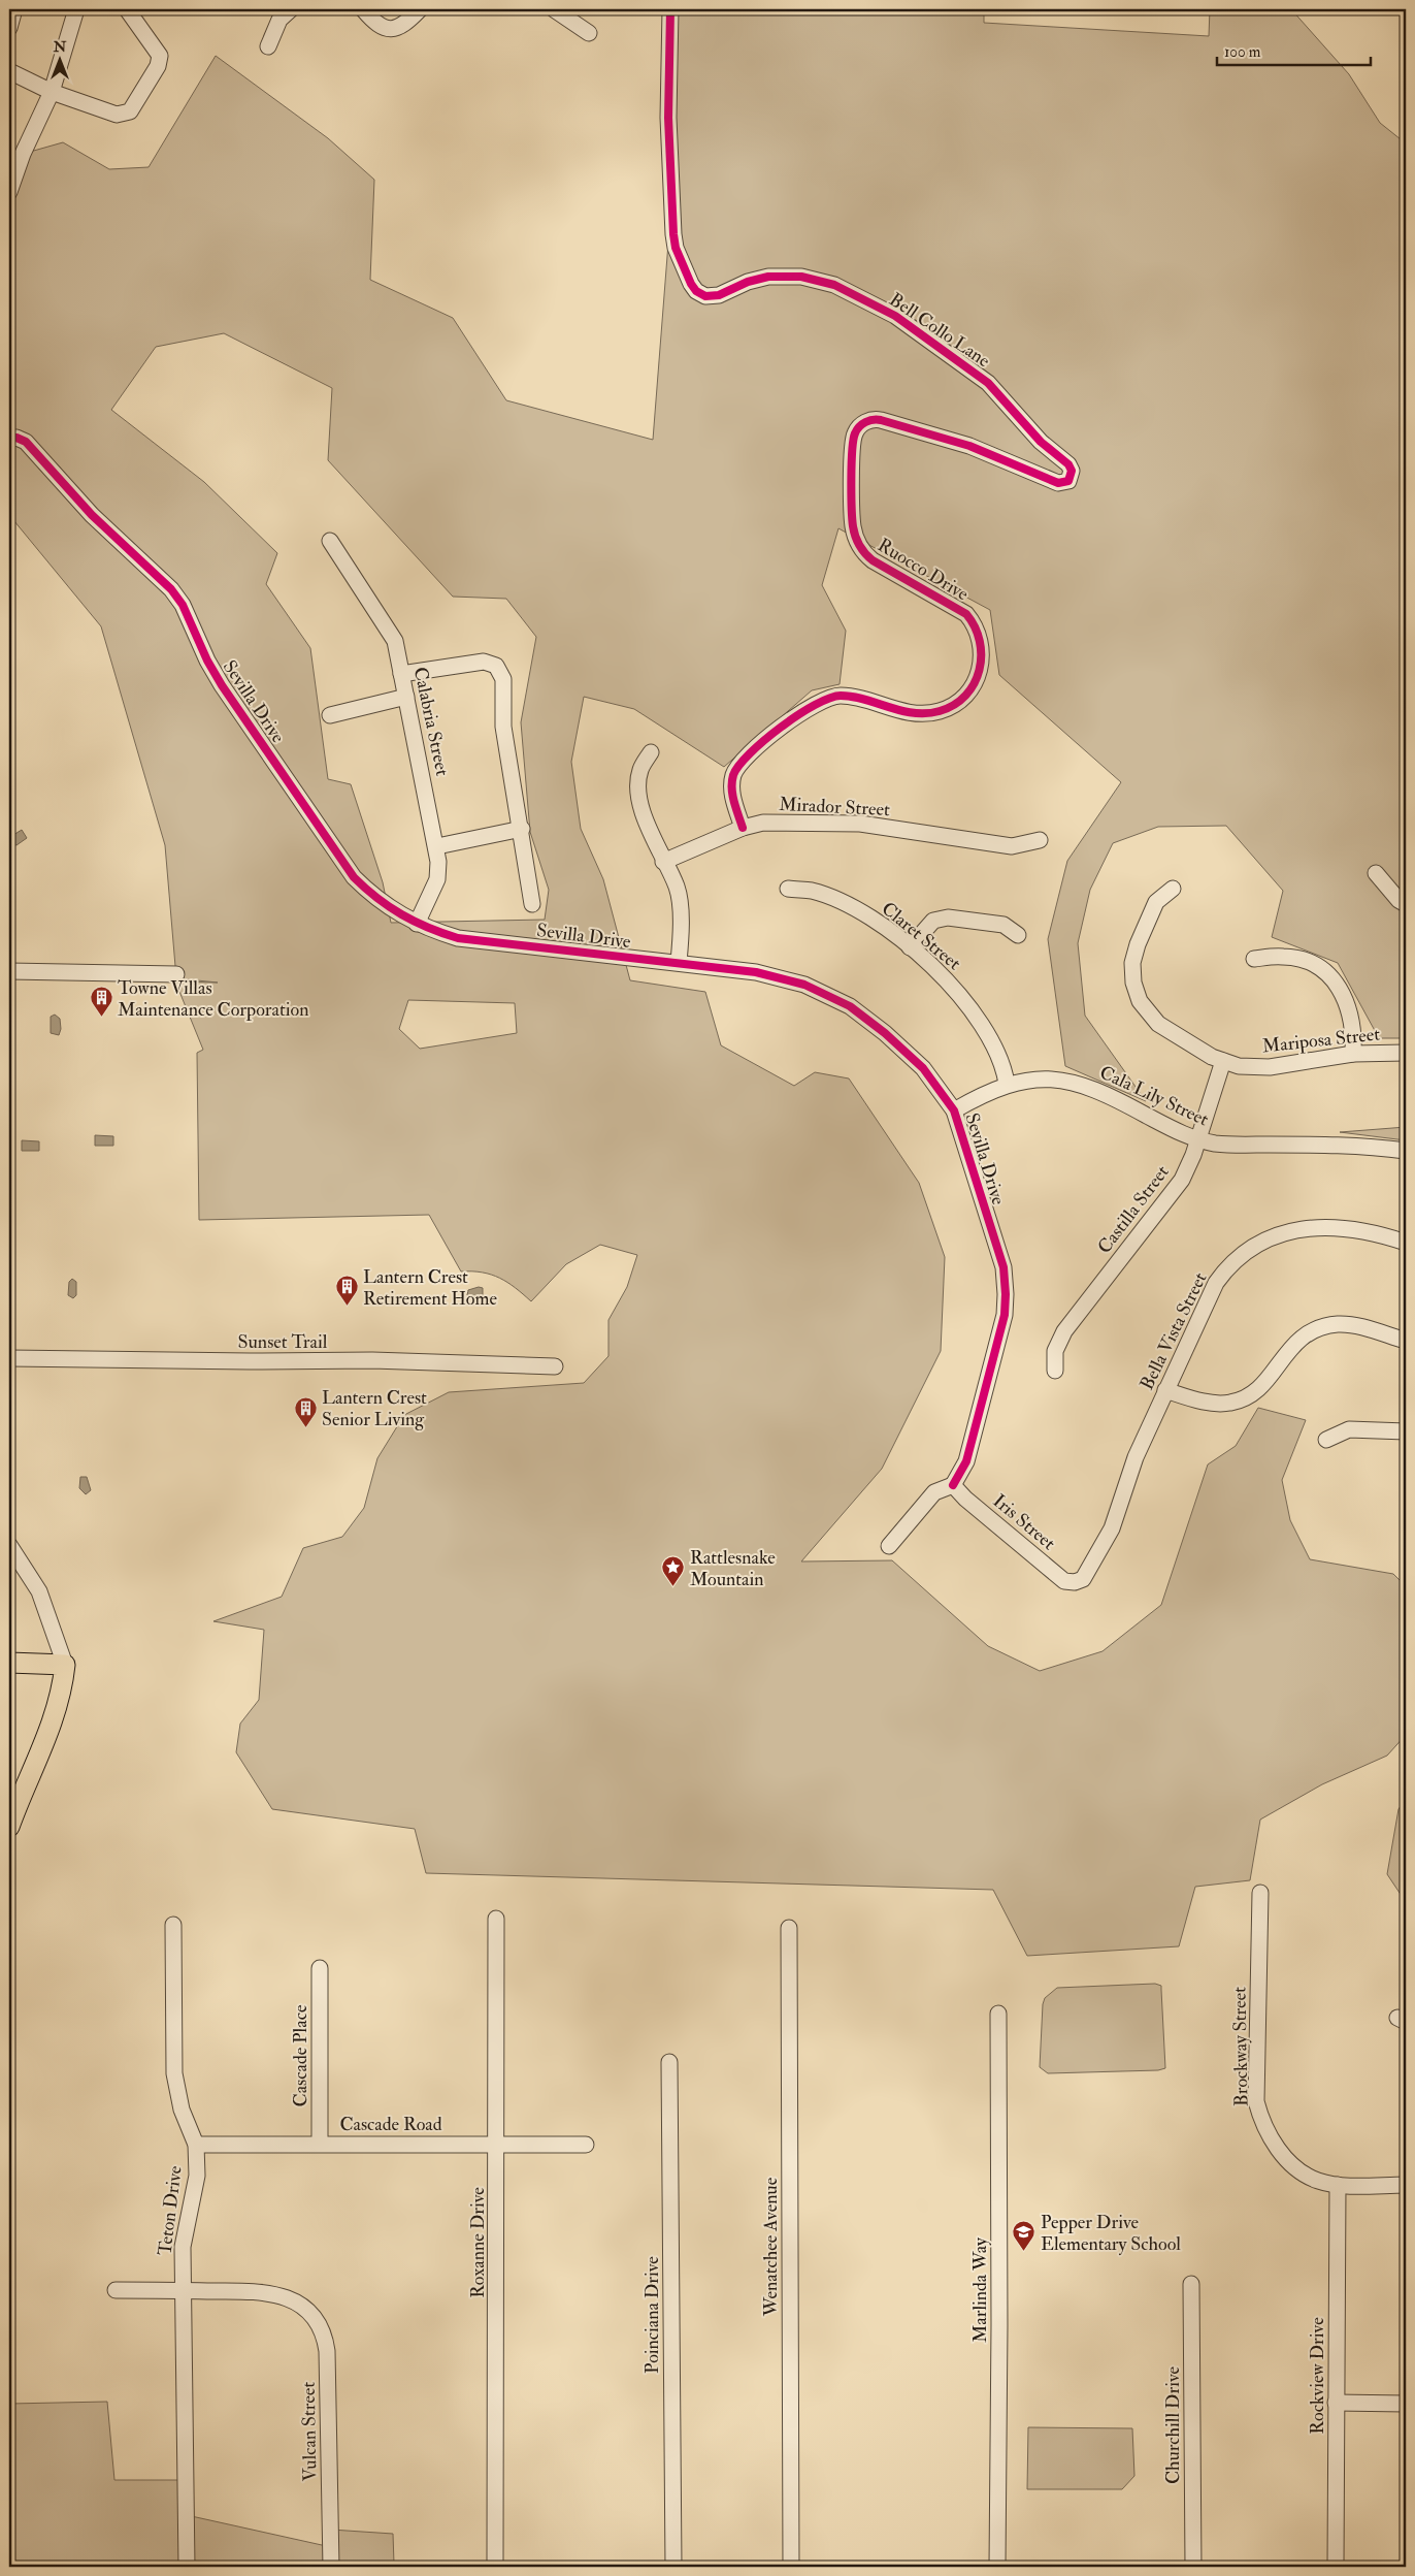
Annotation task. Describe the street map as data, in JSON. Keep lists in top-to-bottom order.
{
  "streets": {
    "street": [
      "Bell Collo Lane",
      "Ruocco Drive",
      "Sevilla Drive",
      "Calabria Street",
      "Mirador Street",
      "Claret Street",
      "Mariposa Street",
      "Cala Lily Street",
      "Castilla Street",
      "Bella Vista Street",
      "Sunset Trail",
      "Iris Street",
      "Brockway Street",
      "Cascade Place",
      "Cascade Road",
      "Teton Drive",
      "Roxanne Drive",
      "Wenatchee Avenue",
      "Marlinda Way",
      "Poinciana Drive",
      "Rockview Drive",
      "Churchill Drive",
      "Vulcan Street"
    ]
  },
  "crossings": [
    ["Bell Collo Lane", "Ruocco Drive"],
    ["Ruocco Drive", "Mirador Street"],
    ["Sevilla Drive", "Calabria Street"],
    ["Sevilla Drive", "Cala Lily Street"],
    ["Sevilla Drive", "Iris Street"],
    ["Claret Street", "Cala Lily Street"],
    ["Mariposa Street", "Castilla Street"],
    ["Cala Lily Street", "Castilla Street"],
    ["Bella Vista Street", "Iris Street"],
    ["Brockway Street", "Rockview Drive"],
    ["Cascade Place", "Cascade Road"],
    ["Cascade Road", "Teton Drive"],
    ["Cascade Road", "Roxanne Drive"],
    ["Teton Drive", "Vulcan Street"]
  ],
  "places": {
    "building": ["Towne Villas Maintenance Corporation", "Lantern Crest Retirement Home", "Lantern Crest Senior Living"],
    "place": ["Rattlesnake Mountain"],
    "school or university": ["Pepper Drive Elementary School"]
  },
  "scale_bar": "100 m",
  "north": "top"
}
